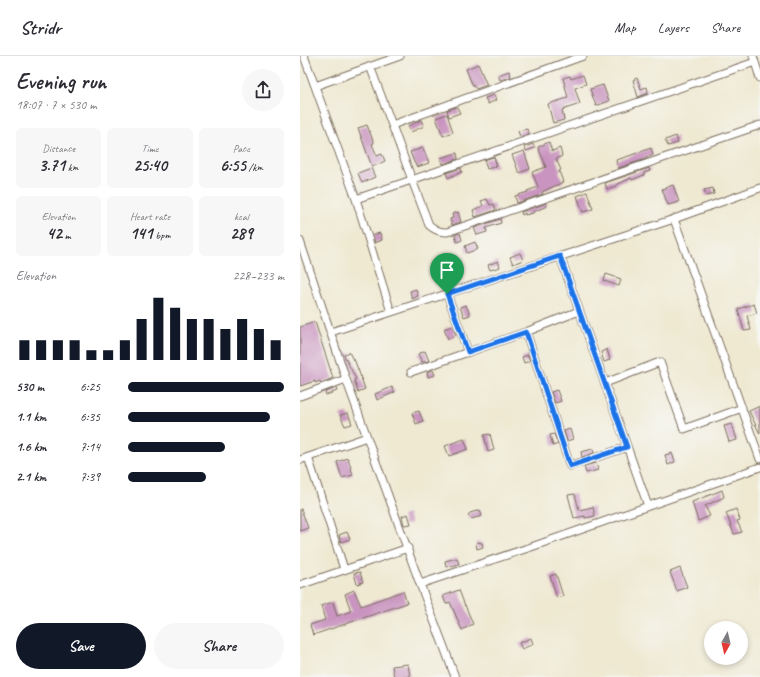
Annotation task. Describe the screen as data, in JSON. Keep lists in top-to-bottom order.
{
  "north": "bottom",
  "page": {
    "header": "Stridr",
    "nav": ["Map", "Layers", "Share"],
    "heading": ["Evening run", "18:07 · 7 × 530 m"],
    "stats": [
      ["Distance", "3.71 km"],
      ["Time", "25:40"],
      ["Pace", "6:55 /km"],
      ["Elevation", "42 m"],
      ["Heart rate", "141 bpm"],
      ["kcal", "289"]
    ],
    "chart": ["Elevation", "228–233 m"],
    "list": [
      {
        "name": "530 m",
        "note": "6:25"
      },
      {
        "name": "1.1 km",
        "note": "6:35"
      },
      {
        "name": "1.6 km",
        "note": "7:14"
      },
      {
        "name": "2.1 km",
        "note": "7:39"
      }
    ],
    "buttons": ["Save", "Share"]
  }
}
